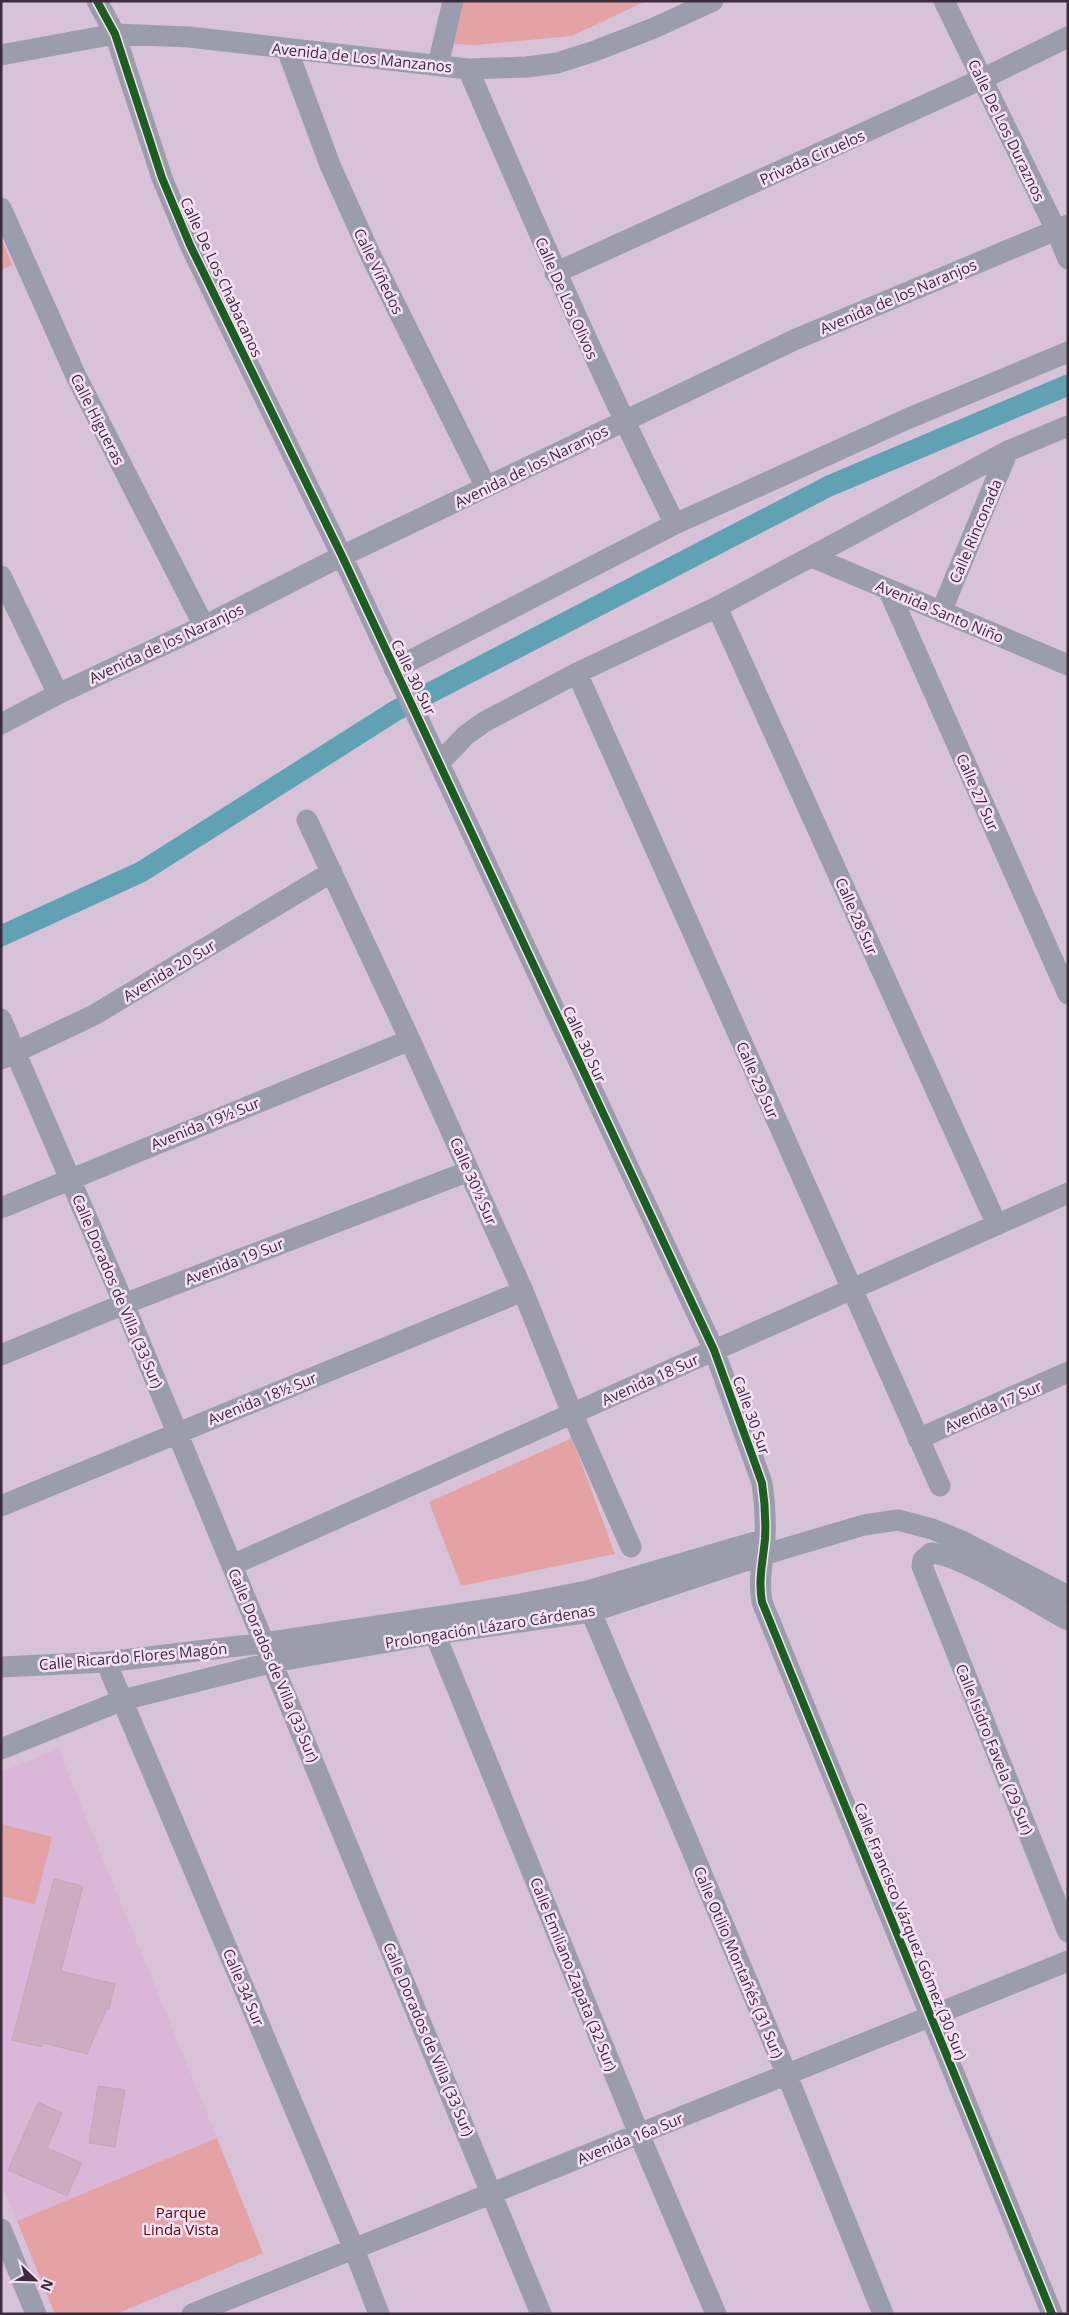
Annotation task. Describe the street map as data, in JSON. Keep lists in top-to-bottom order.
{
  "streets": {
    "street": [
      "Avenida de Los Manzanos",
      "Calle De Los Duraznos",
      "Privada Ciruelos",
      "Calle Viñedos",
      "Calle De Los Chabacanos",
      "Avenida de los Naranjos",
      "Calle De Los Olivos",
      "Calle Higueras",
      "Calle Rinconada",
      "Avenida Santo Niño",
      "Calle 30 Sur",
      "Calle 27 Sur",
      "Calle 28 Sur",
      "Avenida 20 Sur",
      "Calle 29 Sur",
      "Avenida 19½ Sur",
      "Calle 30½ Sur",
      "Avenida 19 Sur",
      "Calle Dorados de Villa (33 Sur)",
      "Avenida 18 Sur",
      "Avenida 18½ Sur",
      "Avenida 17 Sur",
      "Prolongación Lázaro Cárdenas",
      "Calle Ricardo Flores Magón",
      "Calle Isidro Favela (29 Sur)",
      "Calle Francisco Vázquez Gómez (30 Sur)",
      "Calle Otilio Montañés (31 Sur)",
      "Calle Emiliano Zapata (32 Sur)",
      "Calle 34 Sur",
      "Avenida 16a Sur"
    ]
  },
  "crossings": [
    ["Avenida de Los Manzanos", "Calle Viñedos"],
    ["Avenida de Los Manzanos", "Calle De Los Chabacanos"],
    ["Avenida de Los Manzanos", "Calle De Los Olivos"],
    ["Calle De Los Duraznos", "Privada Ciruelos"],
    ["Calle De Los Duraznos", "Avenida de los Naranjos"],
    ["Privada Ciruelos", "Calle De Los Olivos"],
    ["Calle Viñedos", "Avenida de los Naranjos"],
    ["Calle De Los Chabacanos", "Avenida de los Naranjos"],
    ["Calle De Los Chabacanos", "Calle 30 Sur"],
    ["Avenida de los Naranjos", "Calle De Los Olivos"],
    ["Avenida de los Naranjos", "Calle Higueras"],
    ["Avenida de los Naranjos", "Calle 30 Sur"],
    ["Calle Rinconada", "Avenida Santo Niño"],
    ["Avenida Santo Niño", "Calle 27 Sur"],
    ["Calle 30 Sur", "Avenida 18 Sur"],
    ["Calle 30 Sur", "Prolongación Lázaro Cárdenas"],
    ["Calle 30 Sur", "Calle Francisco Vázquez Gómez (30 Sur)"],
    ["Calle 28 Sur", "Avenida 18 Sur"],
    ["Avenida 20 Sur", "Calle 30½ Sur"],
    ["Avenida 20 Sur", "Calle Dorados de Villa (33 Sur)"],
    ["Calle 29 Sur", "Avenida 18 Sur"],
    ["Calle 29 Sur", "Avenida 17 Sur"],
    ["Avenida 19½ Sur", "Calle 30½ Sur"],
    ["Avenida 19½ Sur", "Calle Dorados de Villa (33 Sur)"],
    ["Calle 30½ Sur", "Avenida 19 Sur"],
    ["Calle 30½ Sur", "Avenida 18 Sur"],
    ["Calle 30½ Sur", "Avenida 18½ Sur"],
    ["Avenida 19 Sur", "Calle Dorados de Villa (33 Sur)"],
    ["Calle Dorados de Villa (33 Sur)", "Avenida 18 Sur"],
    ["Calle Dorados de Villa (33 Sur)", "Avenida 18½ Sur"],
    ["Calle Dorados de Villa (33 Sur)", "Prolongación Lázaro Cárdenas"],
    ["Calle Dorados de Villa (33 Sur)", "Calle Ricardo Flores Magón"],
    ["Calle Dorados de Villa (33 Sur)", "Avenida 16a Sur"],
    ["Prolongación Lázaro Cárdenas", "Calle Ricardo Flores Magón"],
    ["Prolongación Lázaro Cárdenas", "Calle Francisco Vázquez Gómez (30 Sur)"],
    ["Prolongación Lázaro Cárdenas", "Calle Otilio Montañés (31 Sur)"],
    ["Prolongación Lázaro Cárdenas", "Calle Emiliano Zapata (32 Sur)"],
    ["Calle Ricardo Flores Magón", "Calle 34 Sur"],
    ["Calle Francisco Vázquez Gómez (30 Sur)", "Avenida 16a Sur"],
    ["Calle Otilio Montañés (31 Sur)", "Avenida 16a Sur"],
    ["Calle Emiliano Zapata (32 Sur)", "Avenida 16a Sur"],
    ["Calle 34 Sur", "Avenida 16a Sur"]
  ],
  "parks": ["Parque Linda Vista"],
  "north": "bottom right"
}
